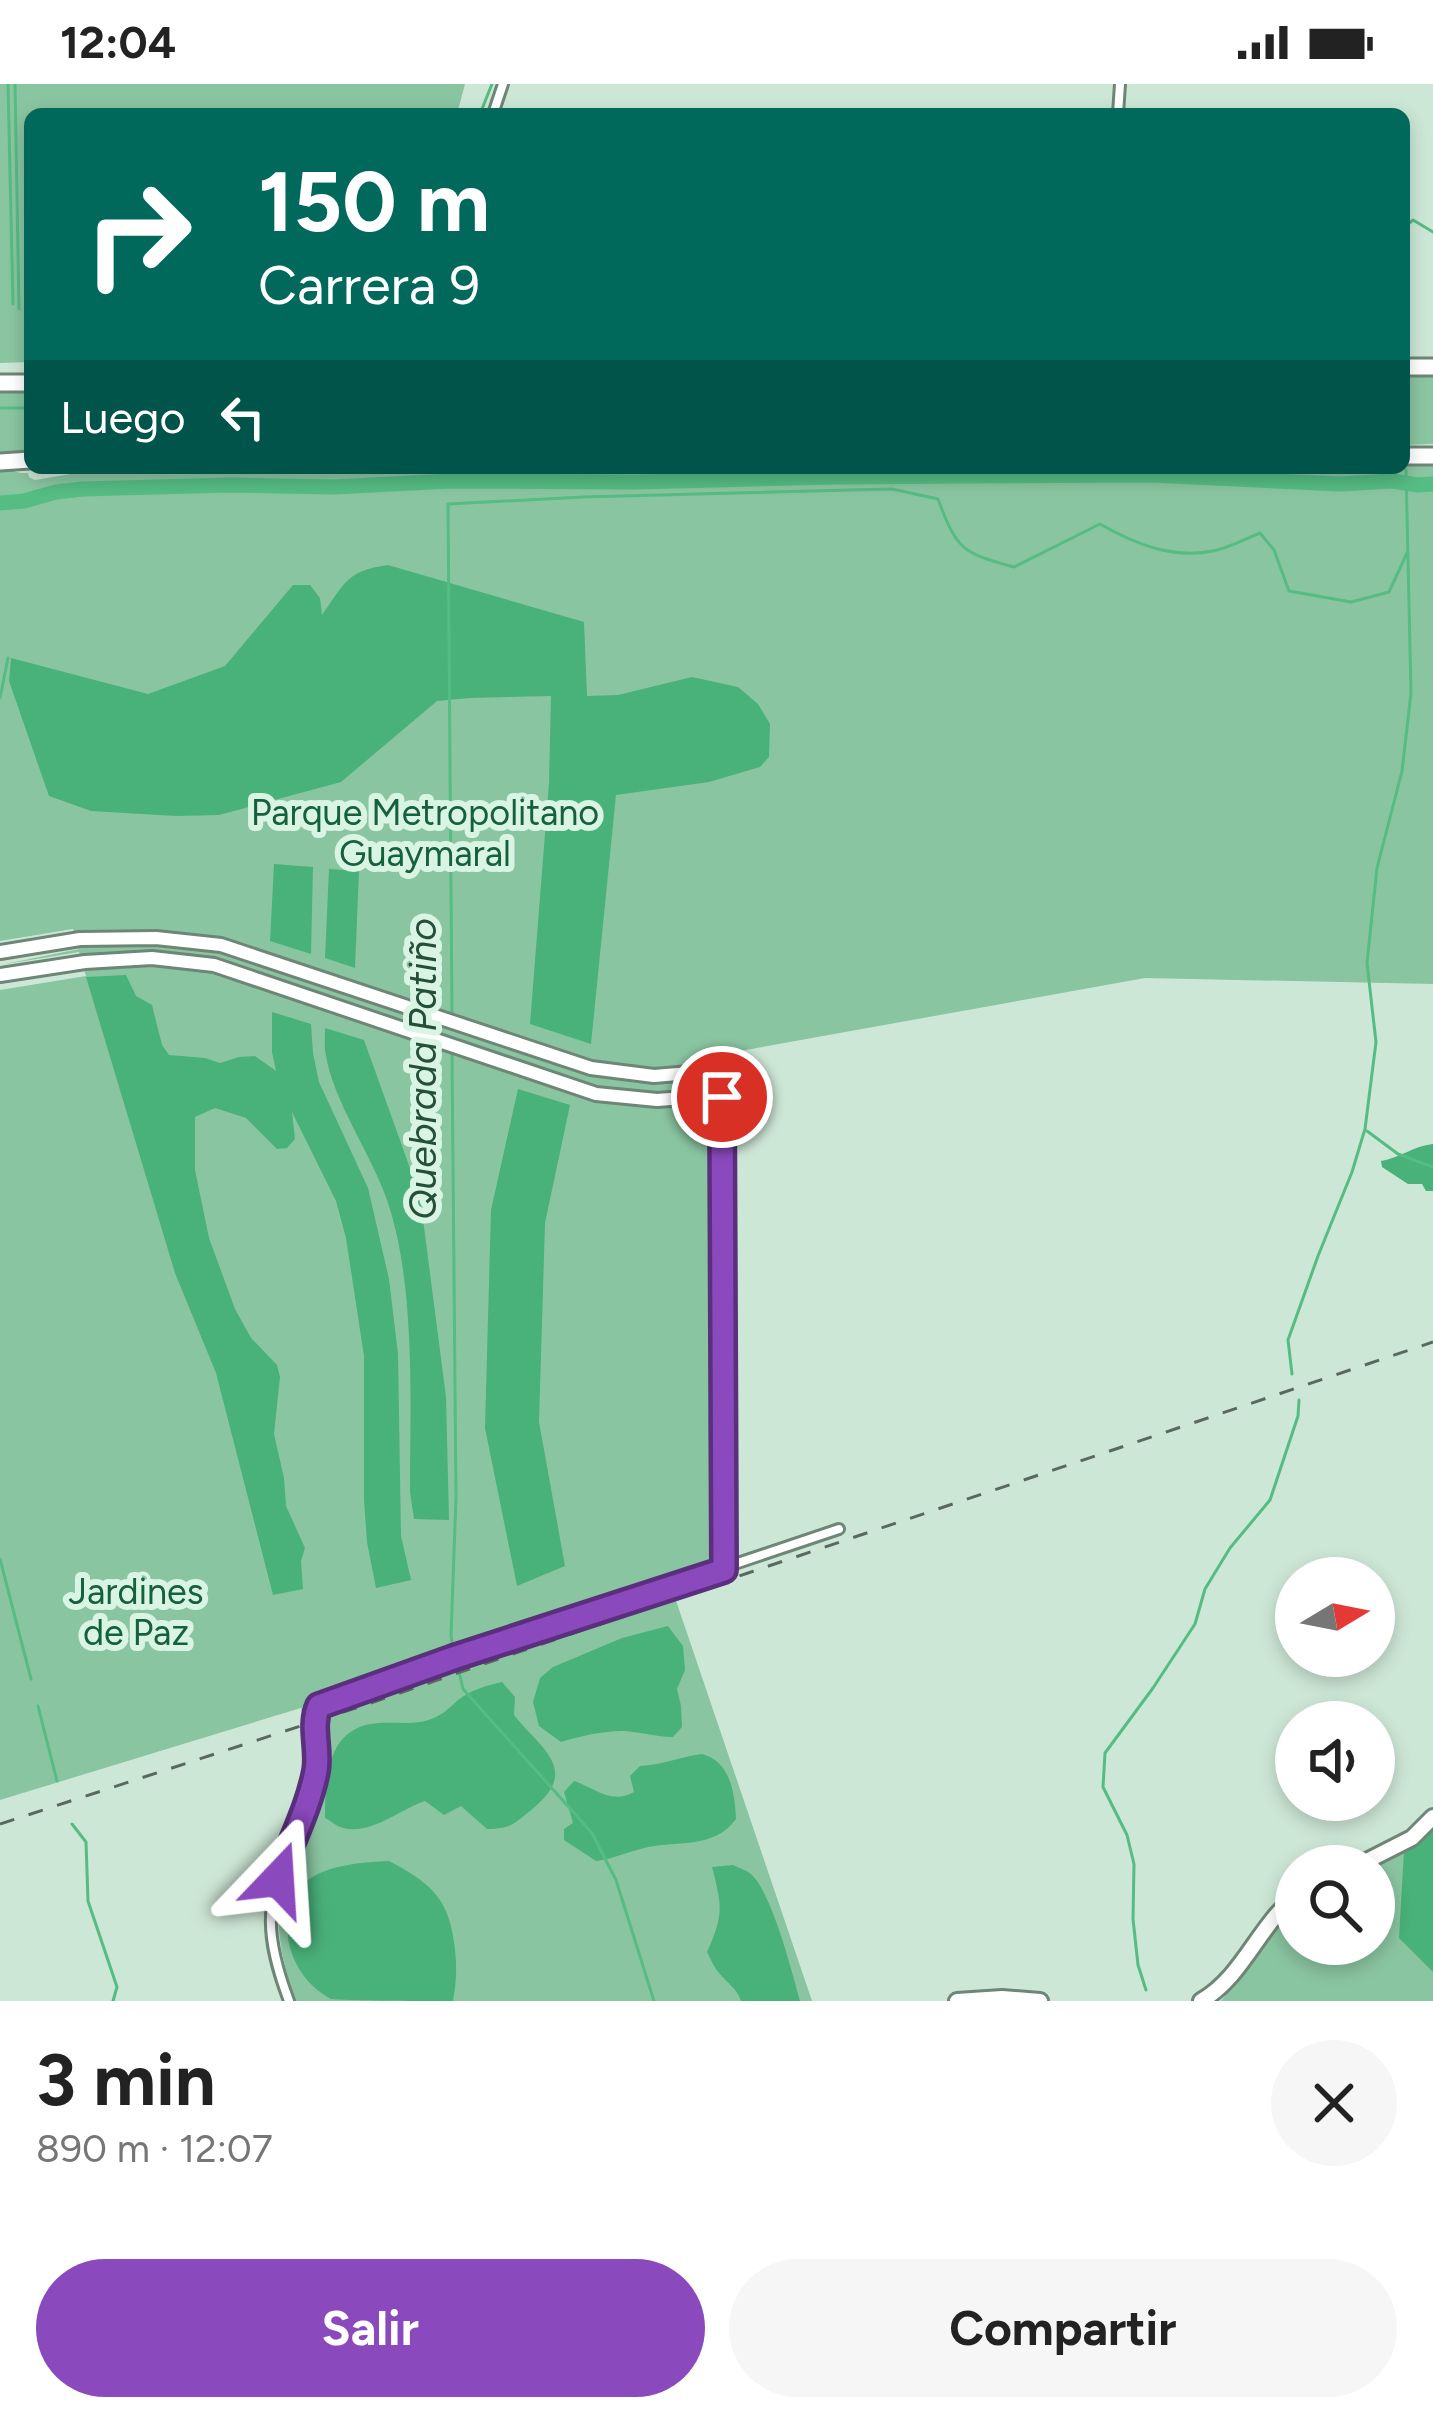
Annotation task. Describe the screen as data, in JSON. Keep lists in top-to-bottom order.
{
  "water": ["Quebrada Patiño"],
  "parks": ["Parque Metropolitano Guaymaral", "Jardines de Paz"],
  "north": "right",
  "page": {
    "status": "12:04",
    "turn": ["150 m", "Carrera 9"],
    "then": "Luego",
    "heading": ["3 min", "890 m · 12:07"],
    "buttons": ["Salir", "Compartir"]
  }
}
